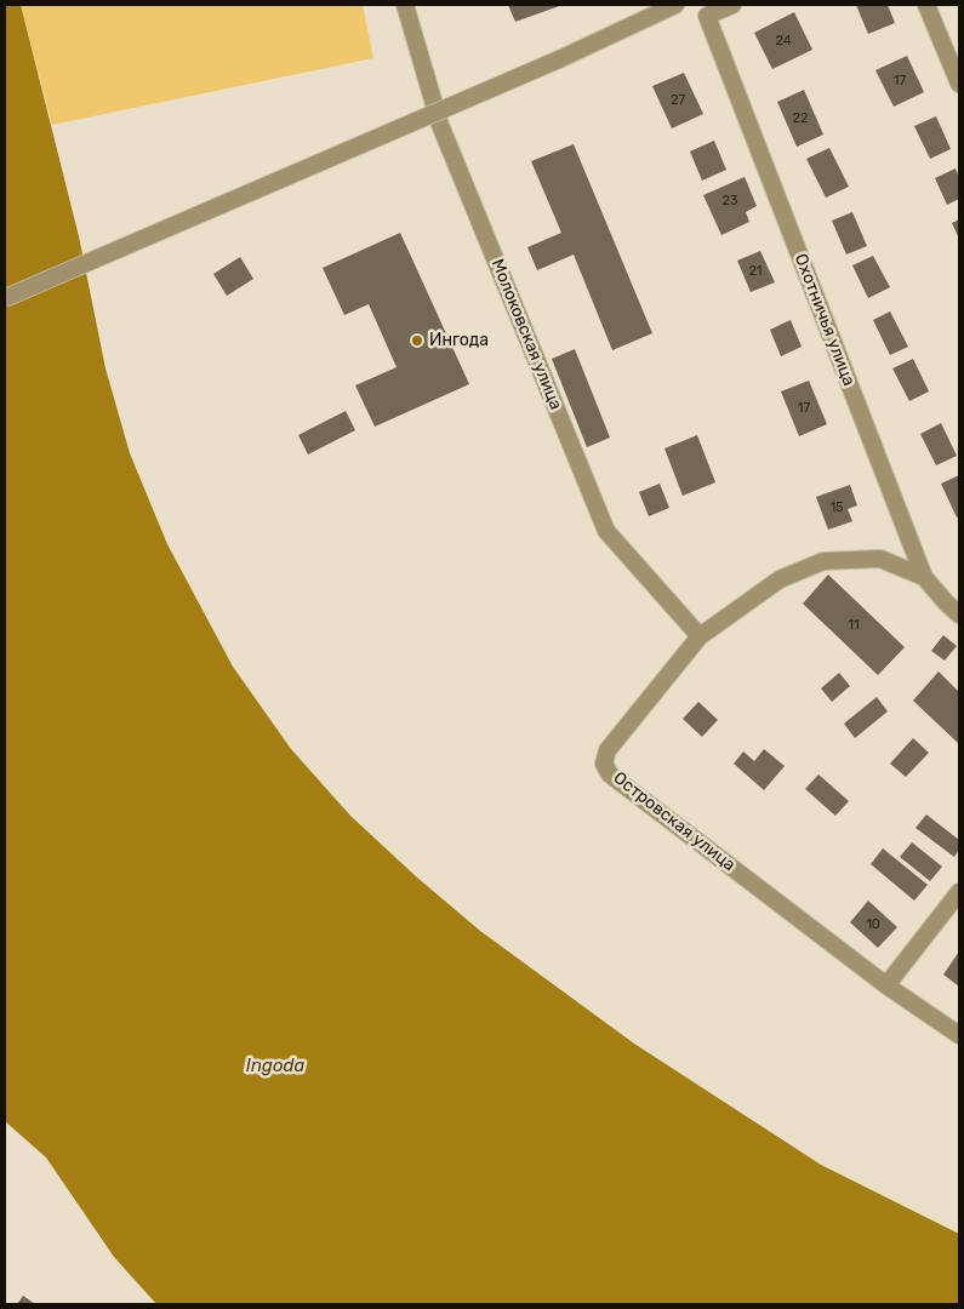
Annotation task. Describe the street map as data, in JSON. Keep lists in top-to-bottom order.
{
  "streets": {
    "street": ["Охотничья улица", "Молоковская улица", "Островская улица"]
  },
  "crossings": [
    ["Охотничья улица", "Островская улица"],
    ["Молоковская улица", "Островская улица"]
  ],
  "water": ["Ingoda"],
  "places": ["Ингода"],
  "house_numbers": [
    "24",
    "17",
    "27",
    "22",
    "23",
    "21",
    "17",
    "15",
    "11",
    "10"
  ]
}
